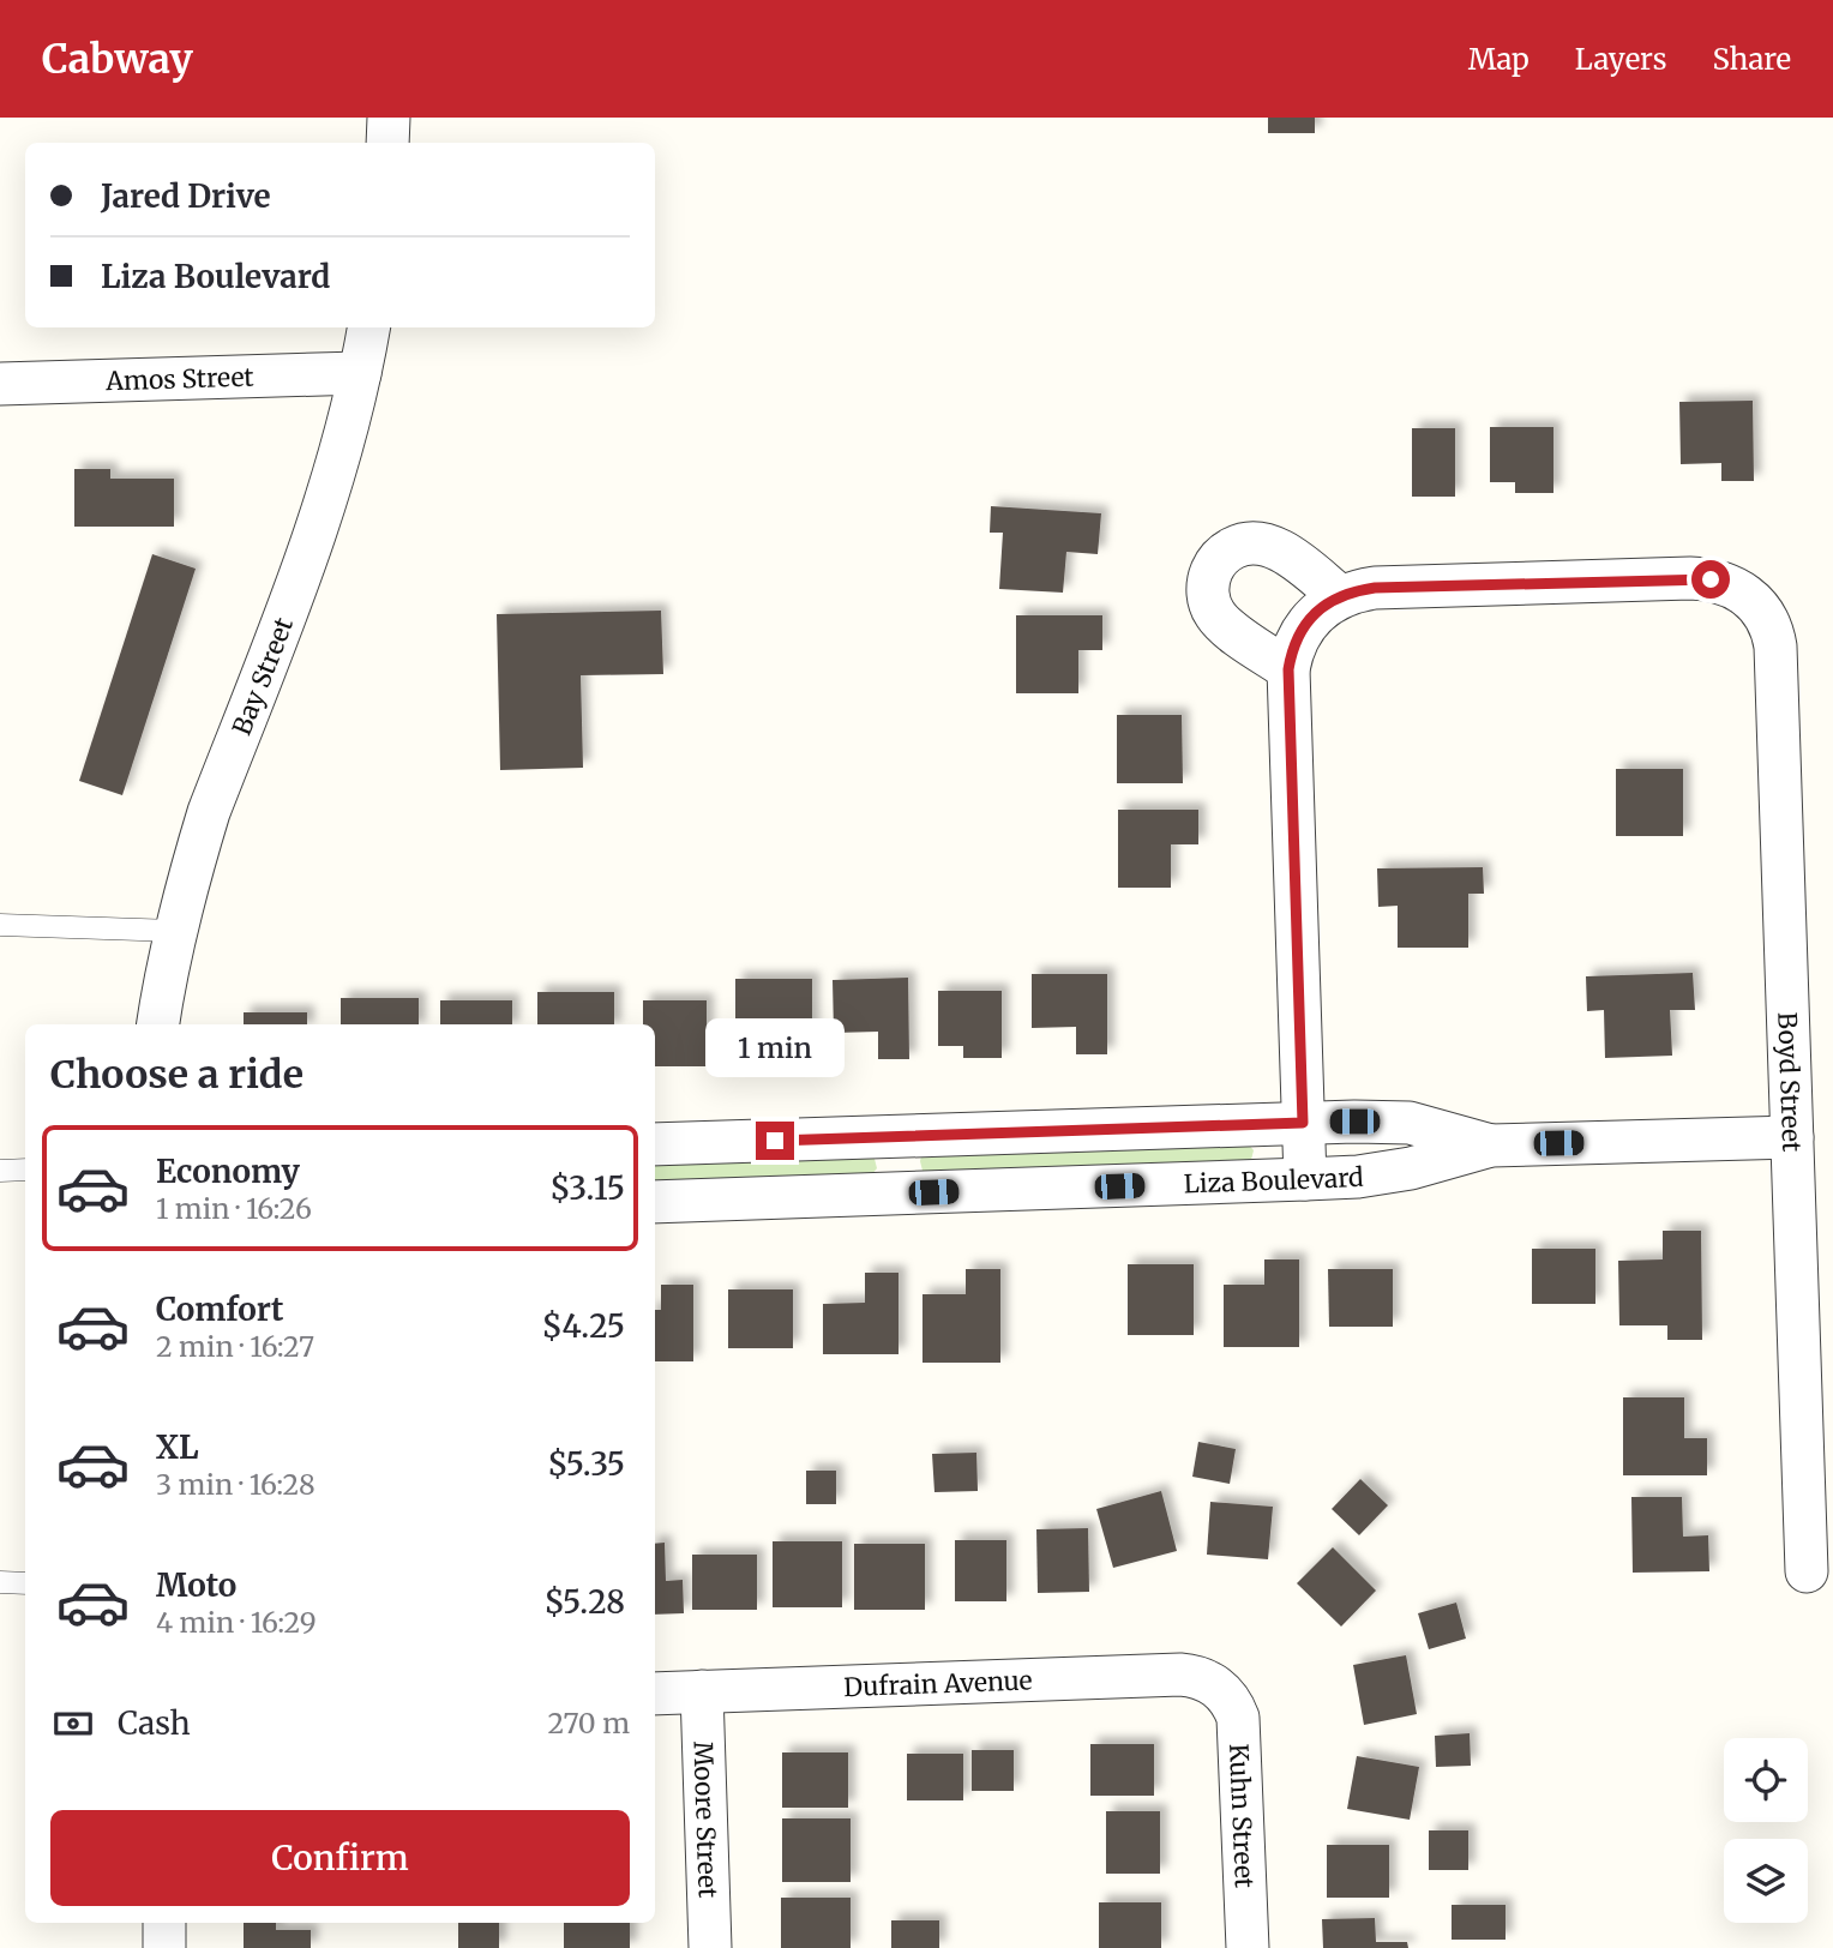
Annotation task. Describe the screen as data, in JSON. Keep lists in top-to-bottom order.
{
  "streets": {
    "street": [
      "Amos Street",
      "Bay Street",
      "Boyd Street",
      "Liza Boulevard",
      "Dufrain Avenue",
      "Kuhn Street",
      "Moore Street"
    ]
  },
  "crossings": [
    ["Amos Street", "Bay Street"],
    ["Boyd Street", "Liza Boulevard"],
    ["Dufrain Avenue", "Kuhn Street"],
    ["Dufrain Avenue", "Moore Street"]
  ],
  "page": {
    "header": "Cabway",
    "nav": ["Map", "Layers", "Share"],
    "banner": ["Jared Drive", "Liza Boulevard"],
    "bubble": "1 min",
    "heading": "Choose a ride",
    "list": [
      {
        "name": "Economy",
        "note": "1 min · 16:26",
        "value": "$3.15"
      },
      {
        "name": "Comfort",
        "note": "2 min · 16:27",
        "value": "$4.25"
      },
      {
        "name": "XL",
        "note": "3 min · 16:28",
        "value": "$5.35"
      },
      {
        "name": "Moto",
        "note": "4 min · 16:29",
        "value": "$5.28"
      }
    ],
    "pay": ["Cash", "270 m"],
    "buttons": "Confirm"
  }
}
